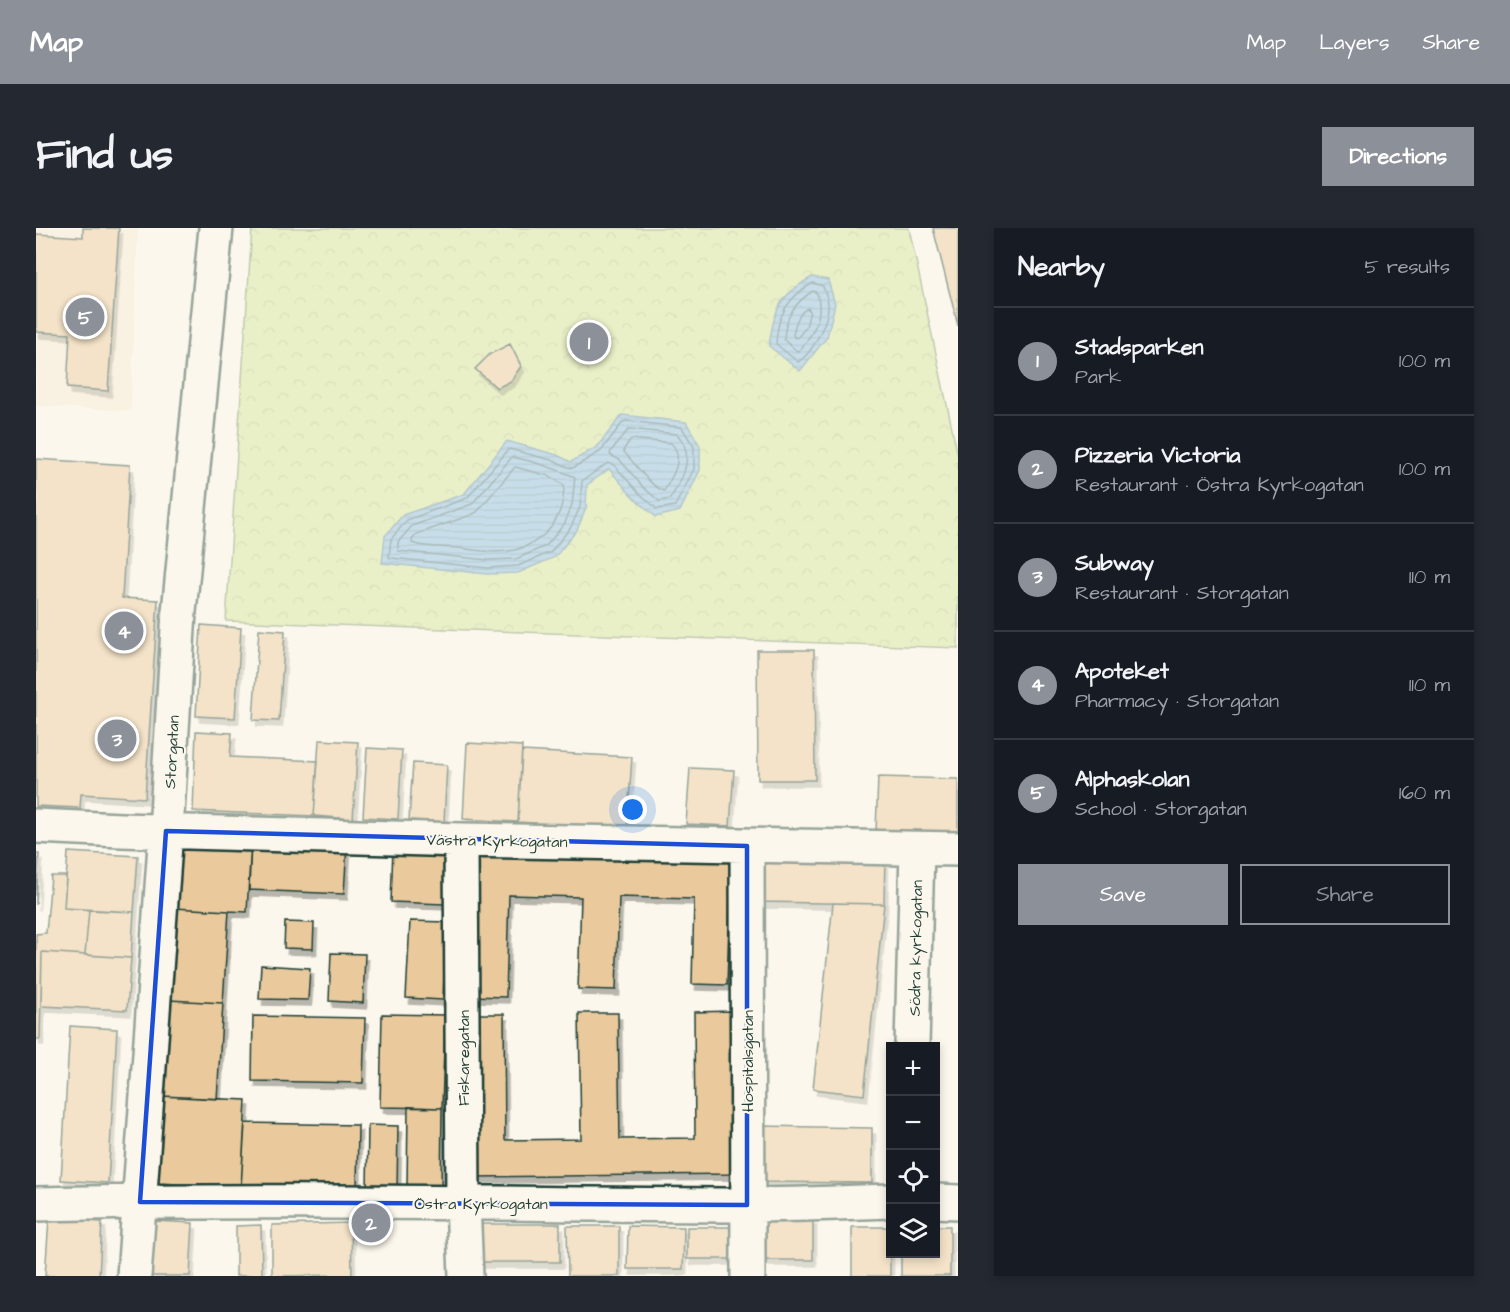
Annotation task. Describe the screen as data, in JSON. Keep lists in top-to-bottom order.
{
  "streets": {
    "street": [
      "Storgatan",
      "Västra Kyrkogatan",
      "Södra kyrkogatan",
      "Fiskaregatan",
      "Hospitalsgatan",
      "Östra Kyrkogatan"
    ]
  },
  "crossings": [
    ["Storgatan", "Västra Kyrkogatan"],
    ["Storgatan", "Östra Kyrkogatan"],
    ["Västra Kyrkogatan", "Södra kyrkogatan"],
    ["Västra Kyrkogatan", "Fiskaregatan"],
    ["Västra Kyrkogatan", "Hospitalsgatan"],
    ["Fiskaregatan", "Östra Kyrkogatan"],
    ["Hospitalsgatan", "Östra Kyrkogatan"]
  ],
  "page": {
    "header": "Map",
    "nav": ["Map", "Layers", "Share"],
    "title": "Find us",
    "buttons": [
      "Directions",
      ["Save", "Share"]
    ],
    "heading": ["Nearby", "5 results"],
    "pins": [
      "5",
      "1",
      "4",
      "3",
      "2"
    ],
    "list": [
      {
        "mark": "1",
        "name": "Stadsparken",
        "note": "Park",
        "value": "100 m"
      },
      {
        "mark": "2",
        "name": "Pizzeria Victoria",
        "note": "Restaurant · Östra Kyrkogatan",
        "value": "100 m"
      },
      {
        "mark": "3",
        "name": "Subway",
        "note": "Restaurant · Storgatan",
        "value": "110 m"
      },
      {
        "mark": "4",
        "name": "Apoteket",
        "note": "Pharmacy · Storgatan",
        "value": "110 m"
      },
      {
        "mark": "5",
        "name": "Alphaskolan",
        "note": "School · Storgatan",
        "value": "160 m"
      }
    ],
    "map_buttons": ["+", "−"]
  }
}
